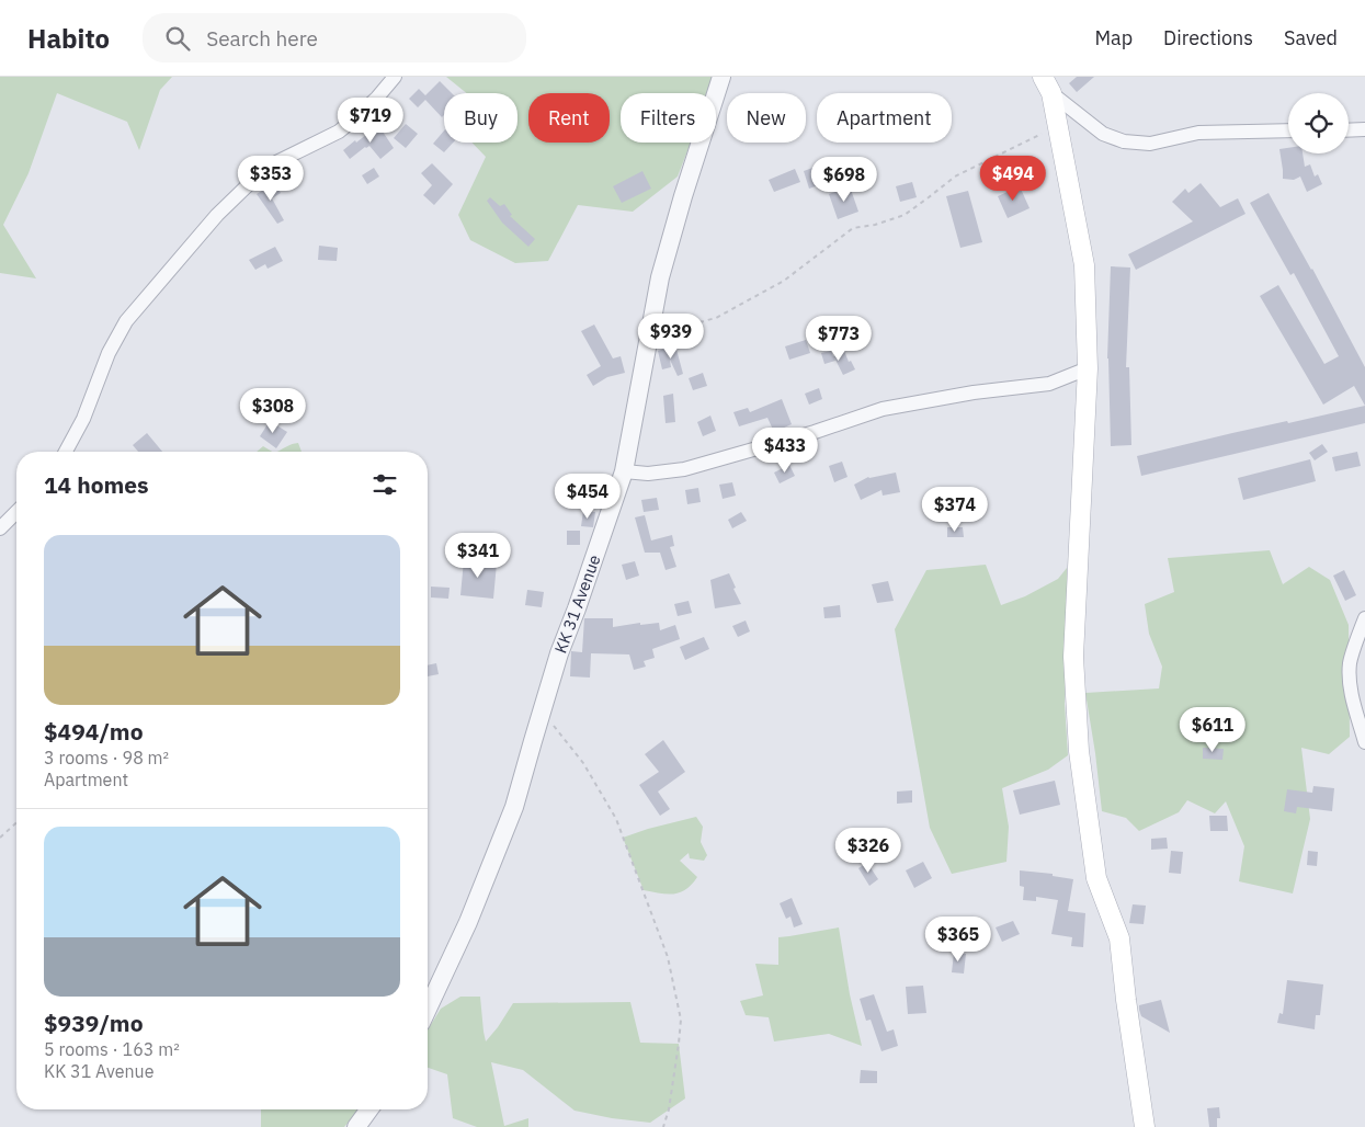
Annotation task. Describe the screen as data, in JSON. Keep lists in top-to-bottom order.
{
  "streets": {
    "street": ["KK 31 Avenue"]
  },
  "page": {
    "header": "Habito",
    "search": "Search here",
    "nav": ["Map", "Directions", "Saved"],
    "chip": [
      "Buy",
      "Rent",
      "Filters",
      "New",
      "Apartment"
    ],
    "price": [
      "$719",
      "$353",
      "$494",
      "$698",
      "$939",
      "$773",
      "$308",
      "$433",
      "$454",
      "$374",
      "$341",
      "$611",
      "$326",
      "$365"
    ],
    "heading": "14 homes",
    "list": [
      {
        "name": "$494/mo",
        "note": "3 rooms · 98 m² · Apartment"
      },
      {
        "name": "$939/mo",
        "note": "5 rooms · 163 m² · KK 31 Avenue"
      }
    ]
  }
}
